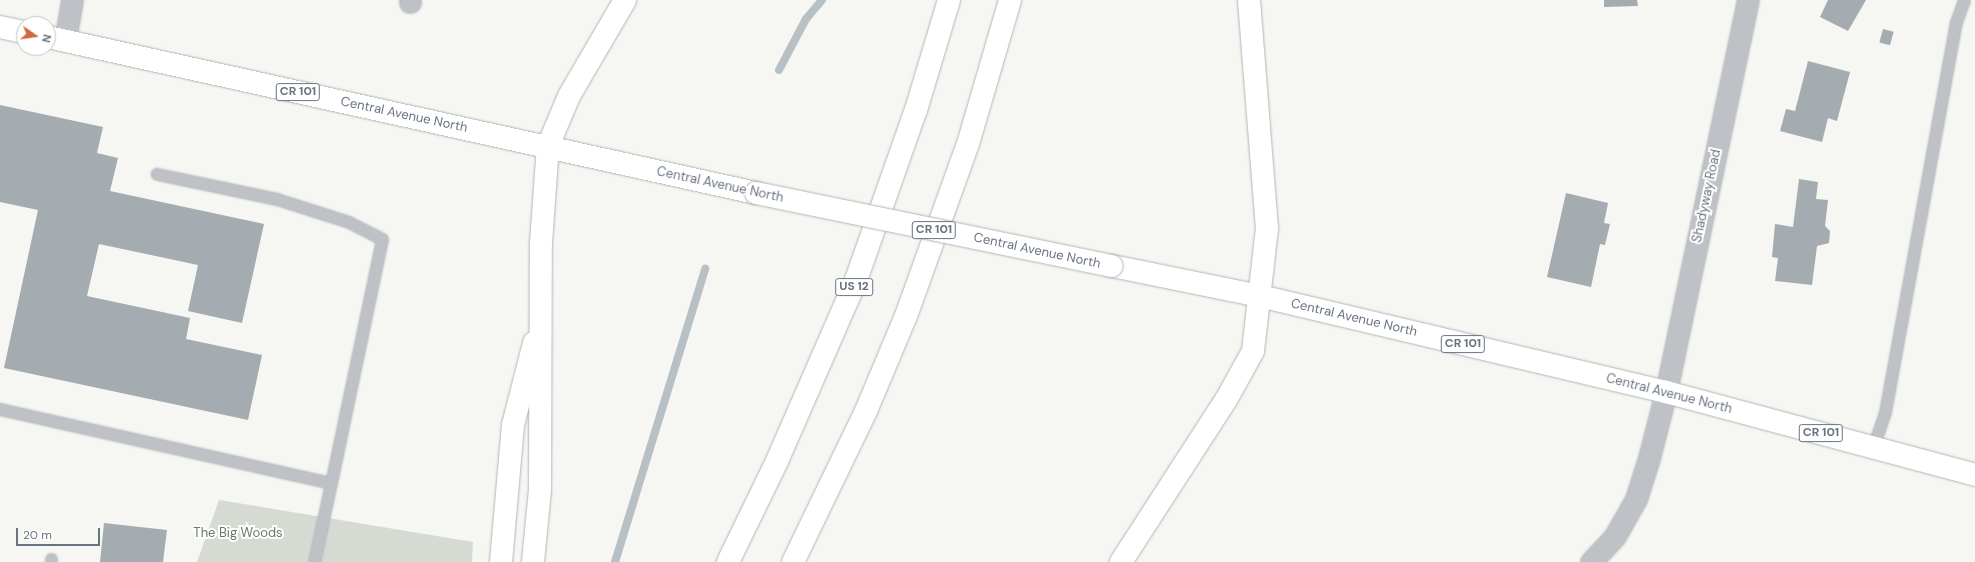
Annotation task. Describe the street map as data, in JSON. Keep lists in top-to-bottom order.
{
  "streets": {
    "main road": ["CR 101", "Central Avenue North", "US 12"],
    "street": ["Shadyway Road"]
  },
  "crossings": [
    ["Central Avenue North", "Shadyway Road"]
  ],
  "parks": ["The Big Woods"],
  "scale_bar": "20 m",
  "north": "right"
}
